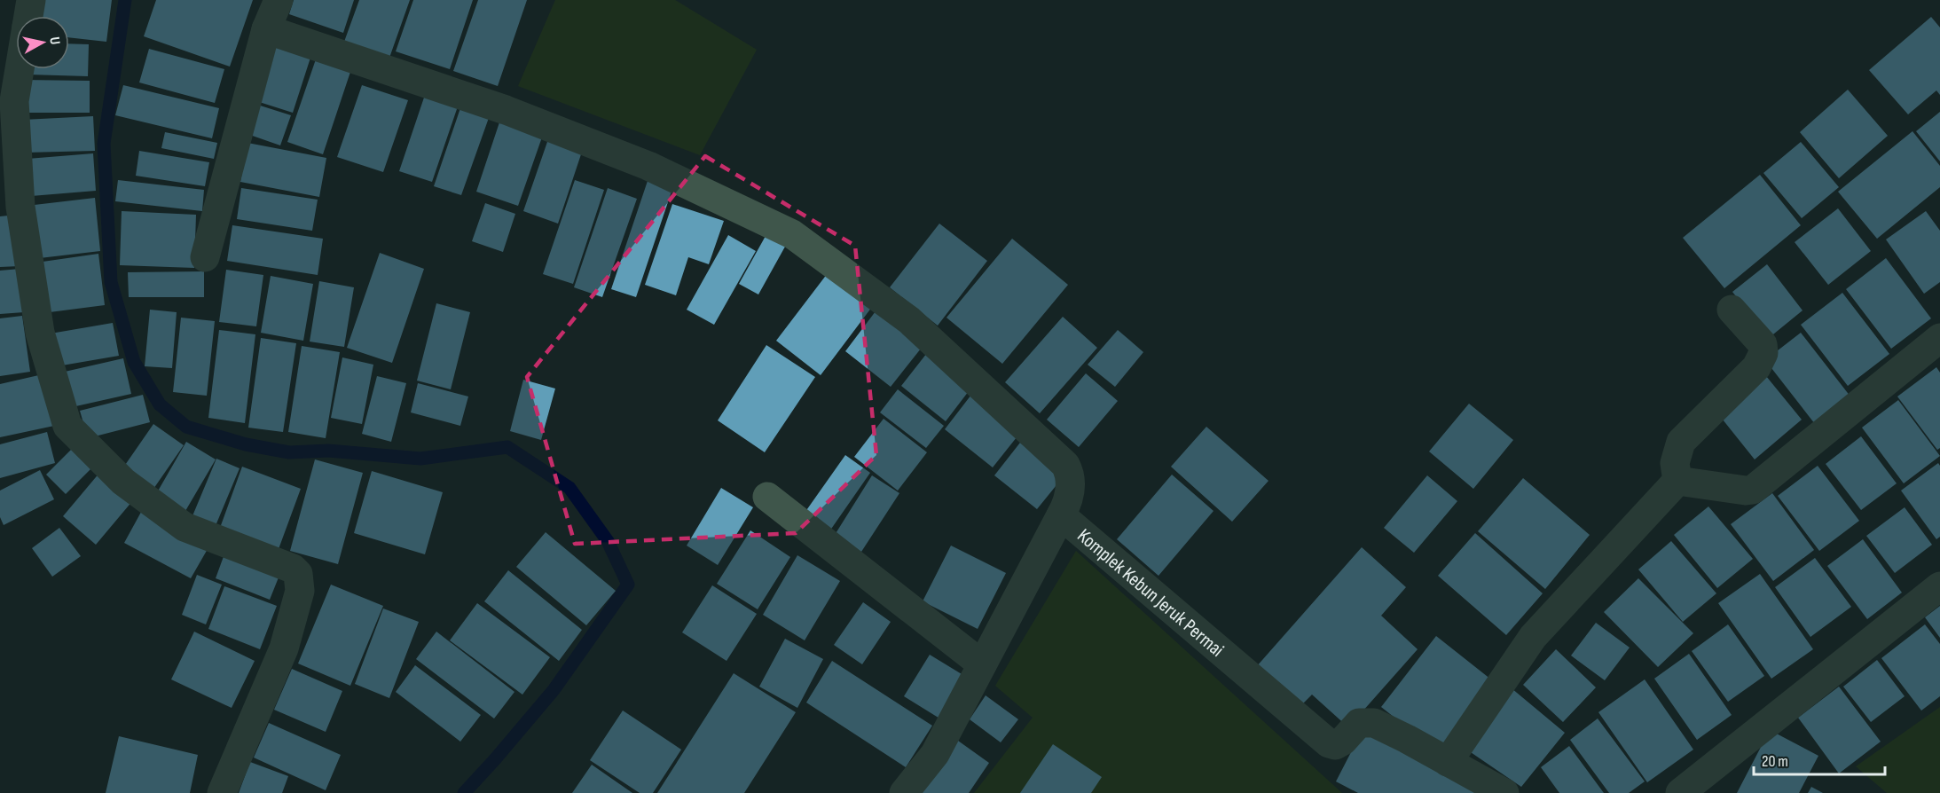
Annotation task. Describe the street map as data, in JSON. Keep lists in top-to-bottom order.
{
  "streets": {
    "street": ["Komplek Kebun Jeruk Permai"]
  },
  "scale_bar": "20 m",
  "north": "right"
}
